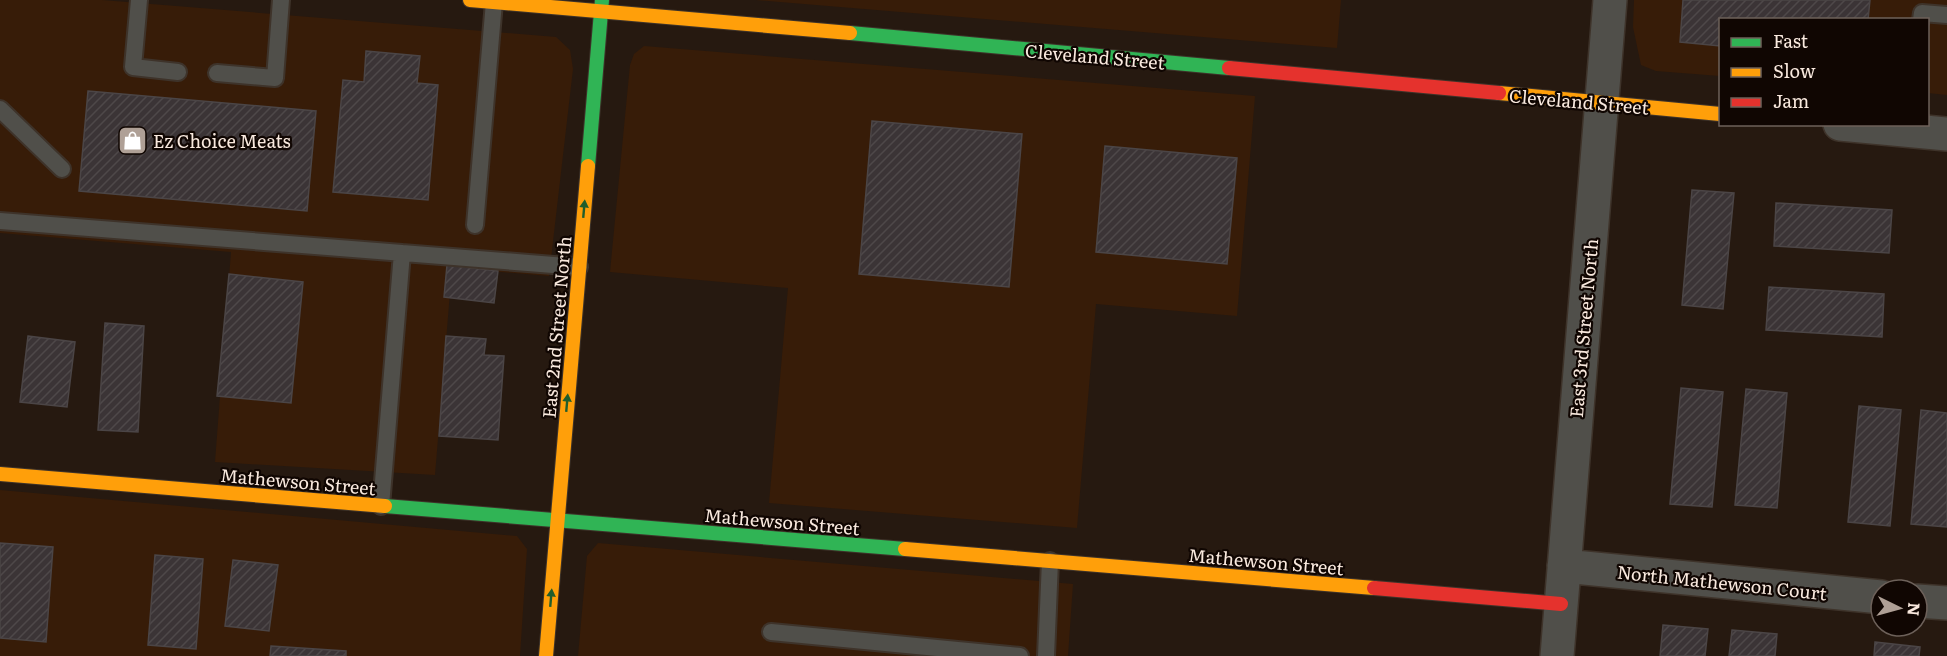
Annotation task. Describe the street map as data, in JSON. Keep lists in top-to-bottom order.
{
  "streets": {
    "street": [
      "Cleveland Street",
      "East 2nd Street North",
      "East 3rd Street North",
      "Mathewson Street",
      "North Mathewson Court"
    ]
  },
  "crossings": [
    ["Cleveland Street", "East 2nd Street North"],
    ["Cleveland Street", "East 3rd Street North"],
    ["East 2nd Street North", "Mathewson Street"],
    ["East 3rd Street North", "Mathewson Street"],
    ["East 3rd Street North", "North Mathewson Court"]
  ],
  "one_way": ["East 2nd Street North"],
  "places": {
    "shop": ["Ez Choice Meats"]
  },
  "legend": ["Fast", "Slow", "Jam"],
  "north": "right"
}
